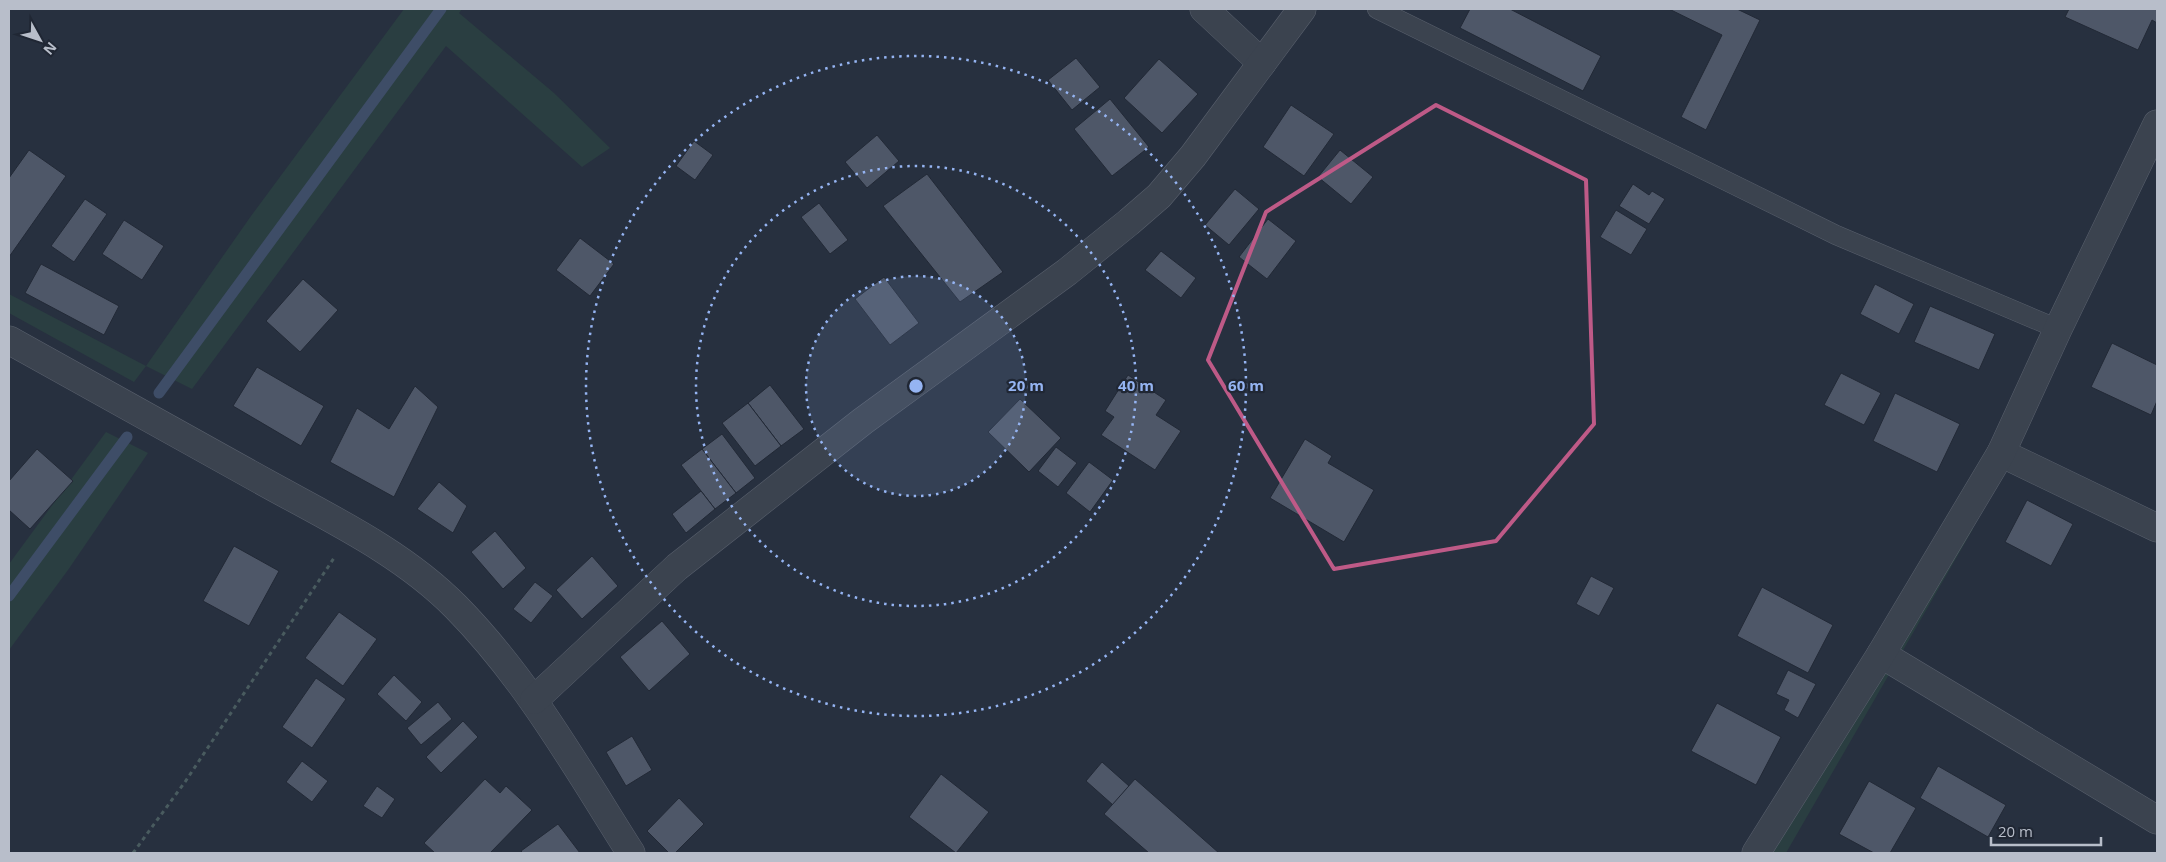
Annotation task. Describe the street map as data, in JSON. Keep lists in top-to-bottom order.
{
  "scale_bar": "20 m",
  "north": "bottom right",
  "rings": ["20 m", "40 m", "60 m"]
}
